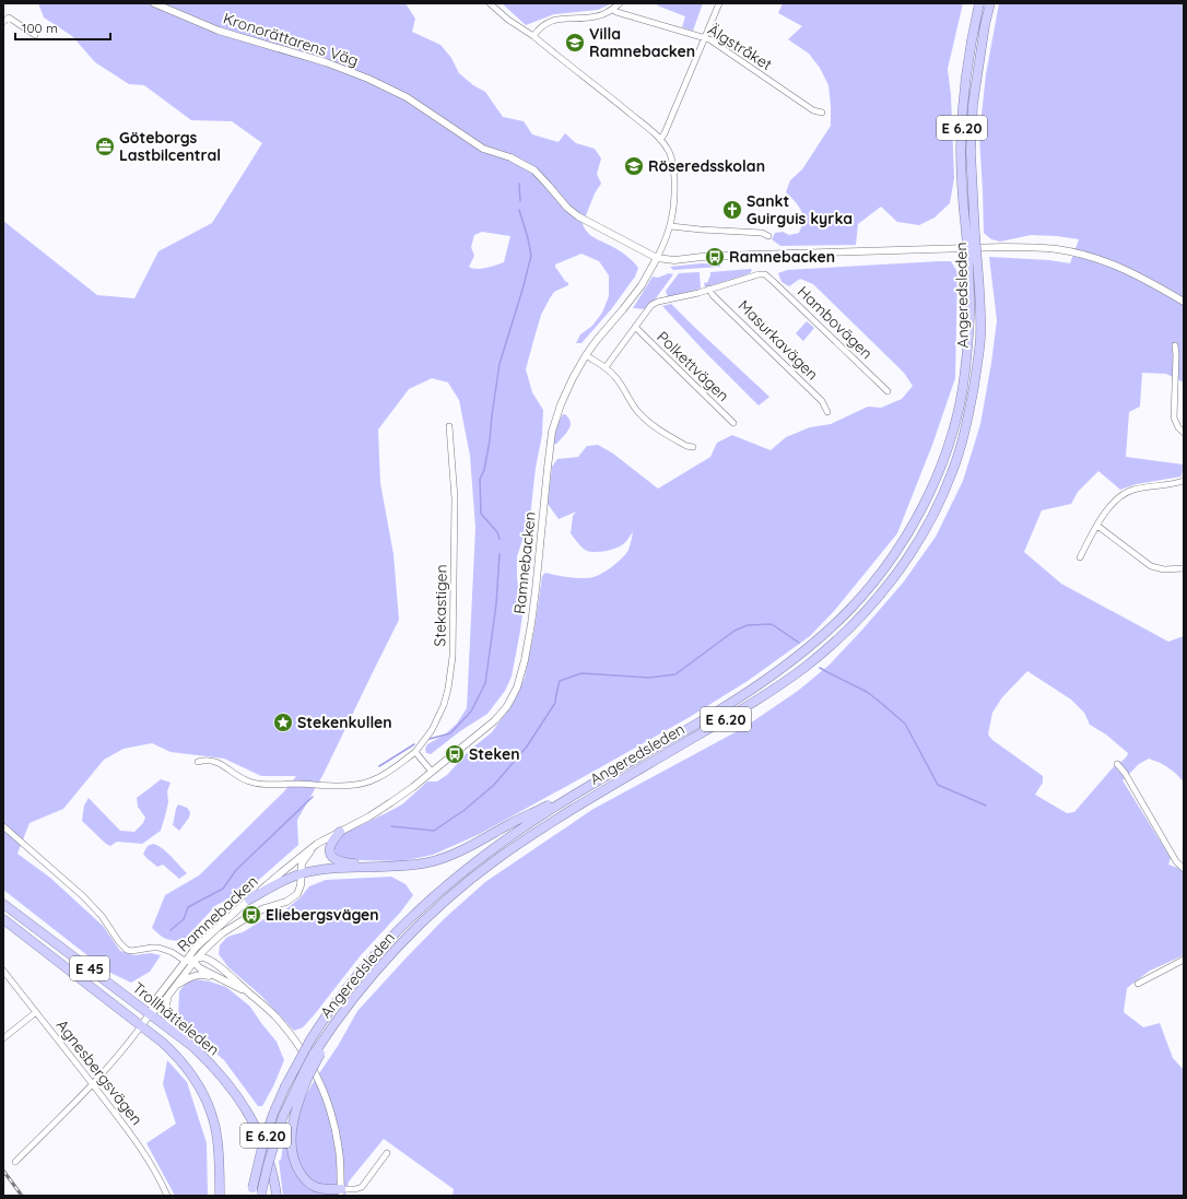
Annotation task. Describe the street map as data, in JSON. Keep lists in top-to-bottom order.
{
  "streets": {
    "highway": [
      "E 6.20",
      "Angeredsleden",
      "E 45",
      "Trollhätteleden"
    ],
    "street": [
      "Kronorättarens Väg",
      "Älgstråket",
      "Hambovägen",
      "Masurkavägen",
      "Polkettvägen",
      "Ramnebacken",
      "Stekastigen",
      "Agnesbergsvägen"
    ]
  },
  "crossings": [
    ["Kronorättarens Väg", "Ramnebacken"],
    ["E 6.20", "Angeredsleden"],
    ["Hambovägen", "Masurkavägen"],
    ["Ramnebacken", "Trollhätteleden"]
  ],
  "places": {
    "school or university": ["Villa Ramnebacken", "Röseredsskolan"],
    "office": ["Göteborgs Lastbilcentral"],
    "church": ["Sankt Guirguis kyrka"],
    "bus stop": ["Ramnebacken", "Steken", "Eliebergsvägen"],
    "place": ["Stekenkullen"]
  },
  "scale_bar": "100 m"
}
